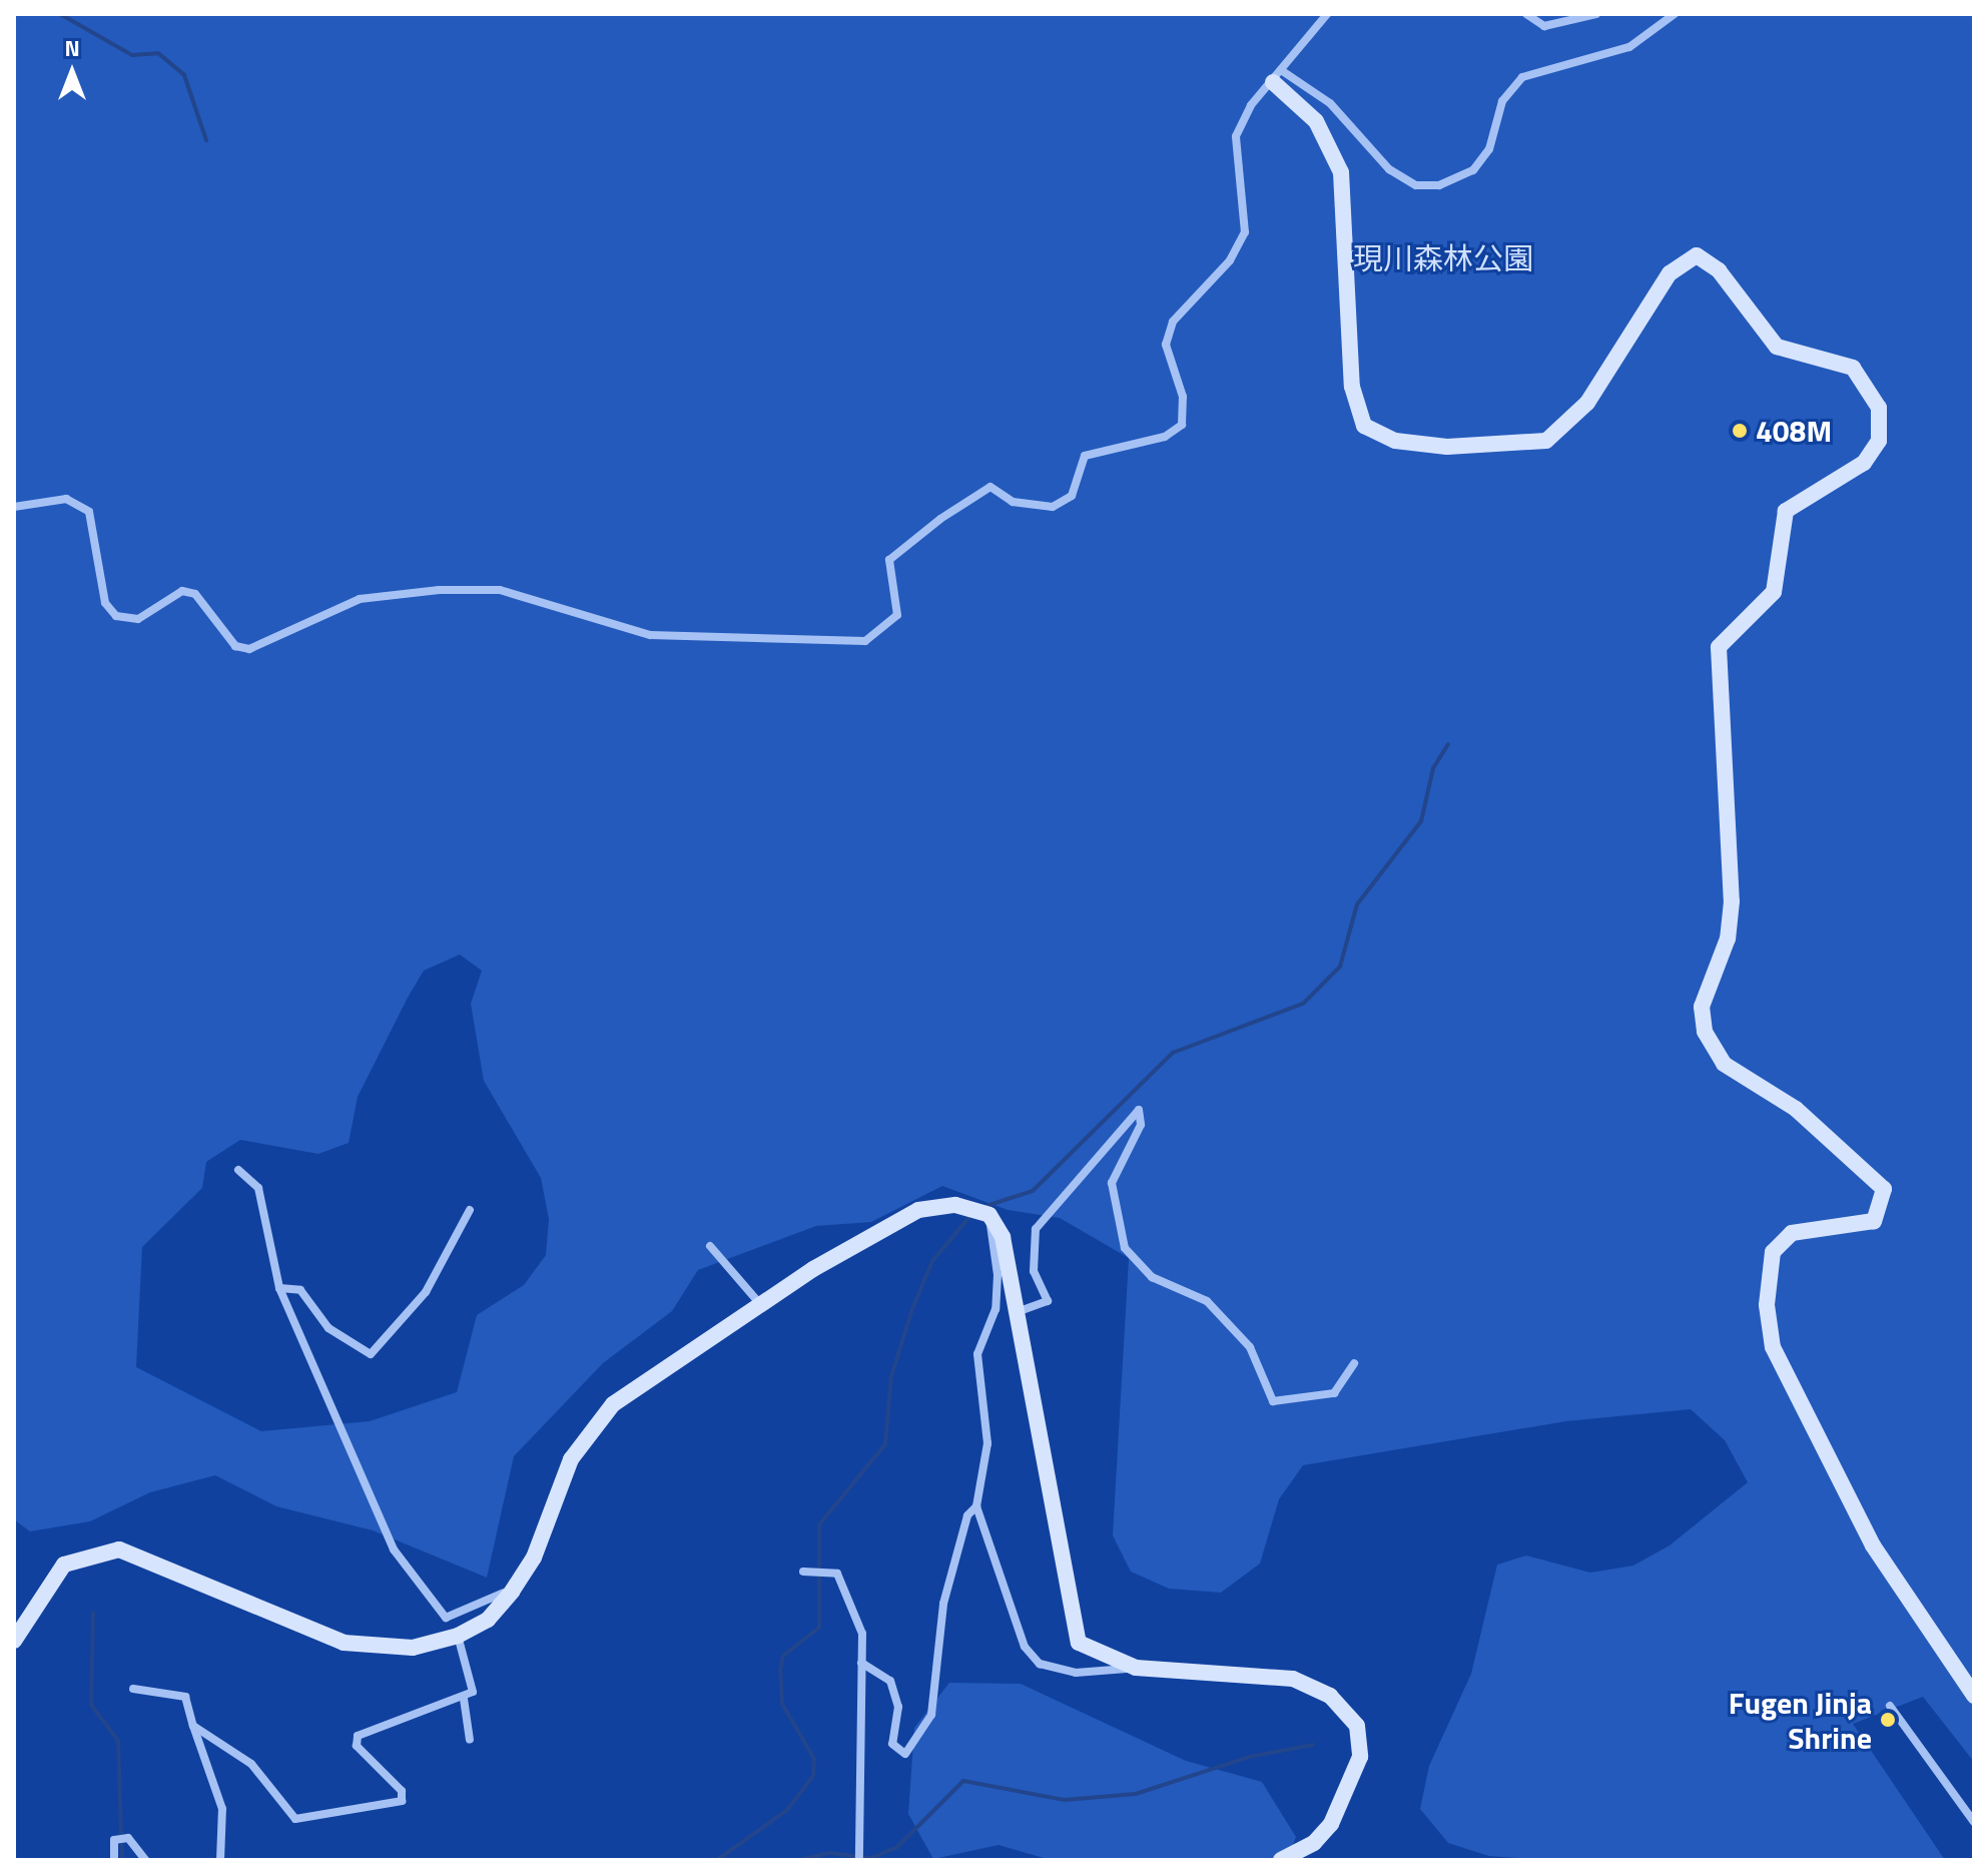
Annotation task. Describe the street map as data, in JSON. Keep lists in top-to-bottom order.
{
  "parks": ["現川森林公園"],
  "places": ["408M", "Fugen Jinja Shrine"],
  "north": "top"
}
